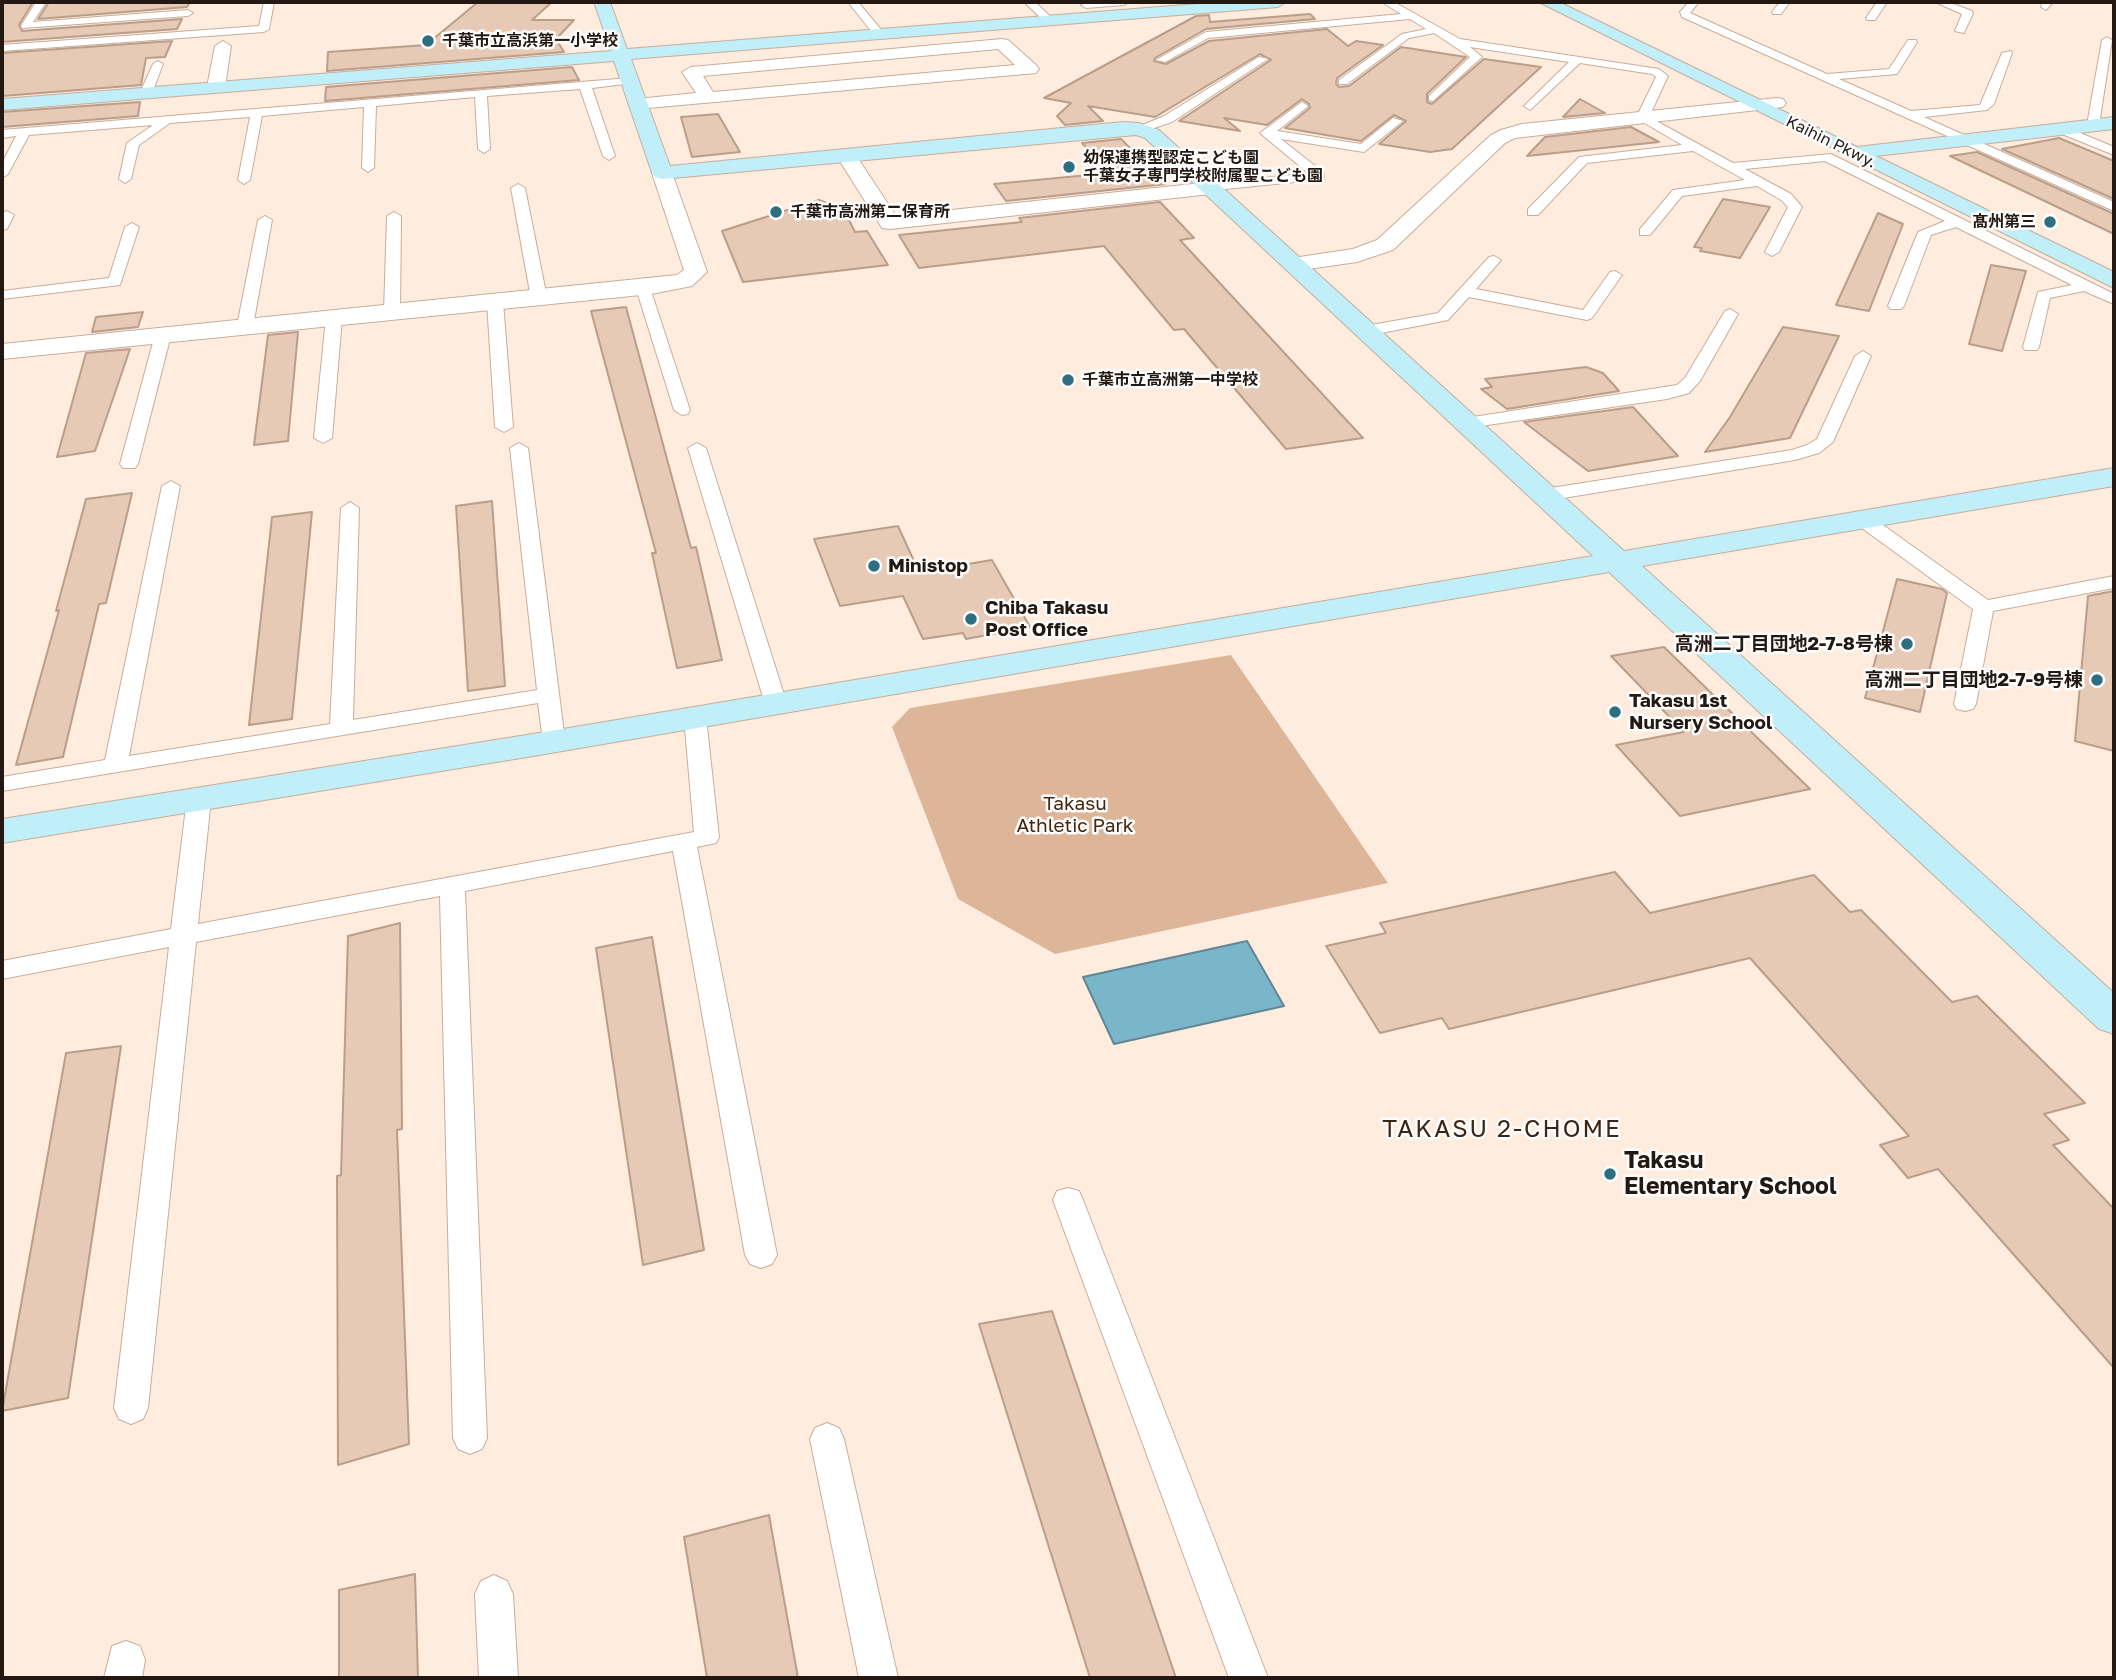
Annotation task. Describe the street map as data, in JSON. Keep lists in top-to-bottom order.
{
  "streets": {
    "street": ["Kaihin Pkwy."]
  },
  "districts": ["TAKASU 2-CHOME"],
  "parks": ["Takasu Athletic Park"],
  "places": [
    "千葉市立高浜第一小学校",
    "幼保連携型認定こども園 千葉女子専門学校附属聖こども園",
    "千葉市高洲第二保育所",
    "髙州第三",
    "千葉市立高洲第一中学校",
    "Ministop",
    "Chiba Takasu Post Office",
    "高洲二丁目団地2-7-8号棟",
    "高洲二丁目団地2-7-9号棟",
    "Takasu 1st Nursery School",
    "Takasu Elementary School"
  ]
}
